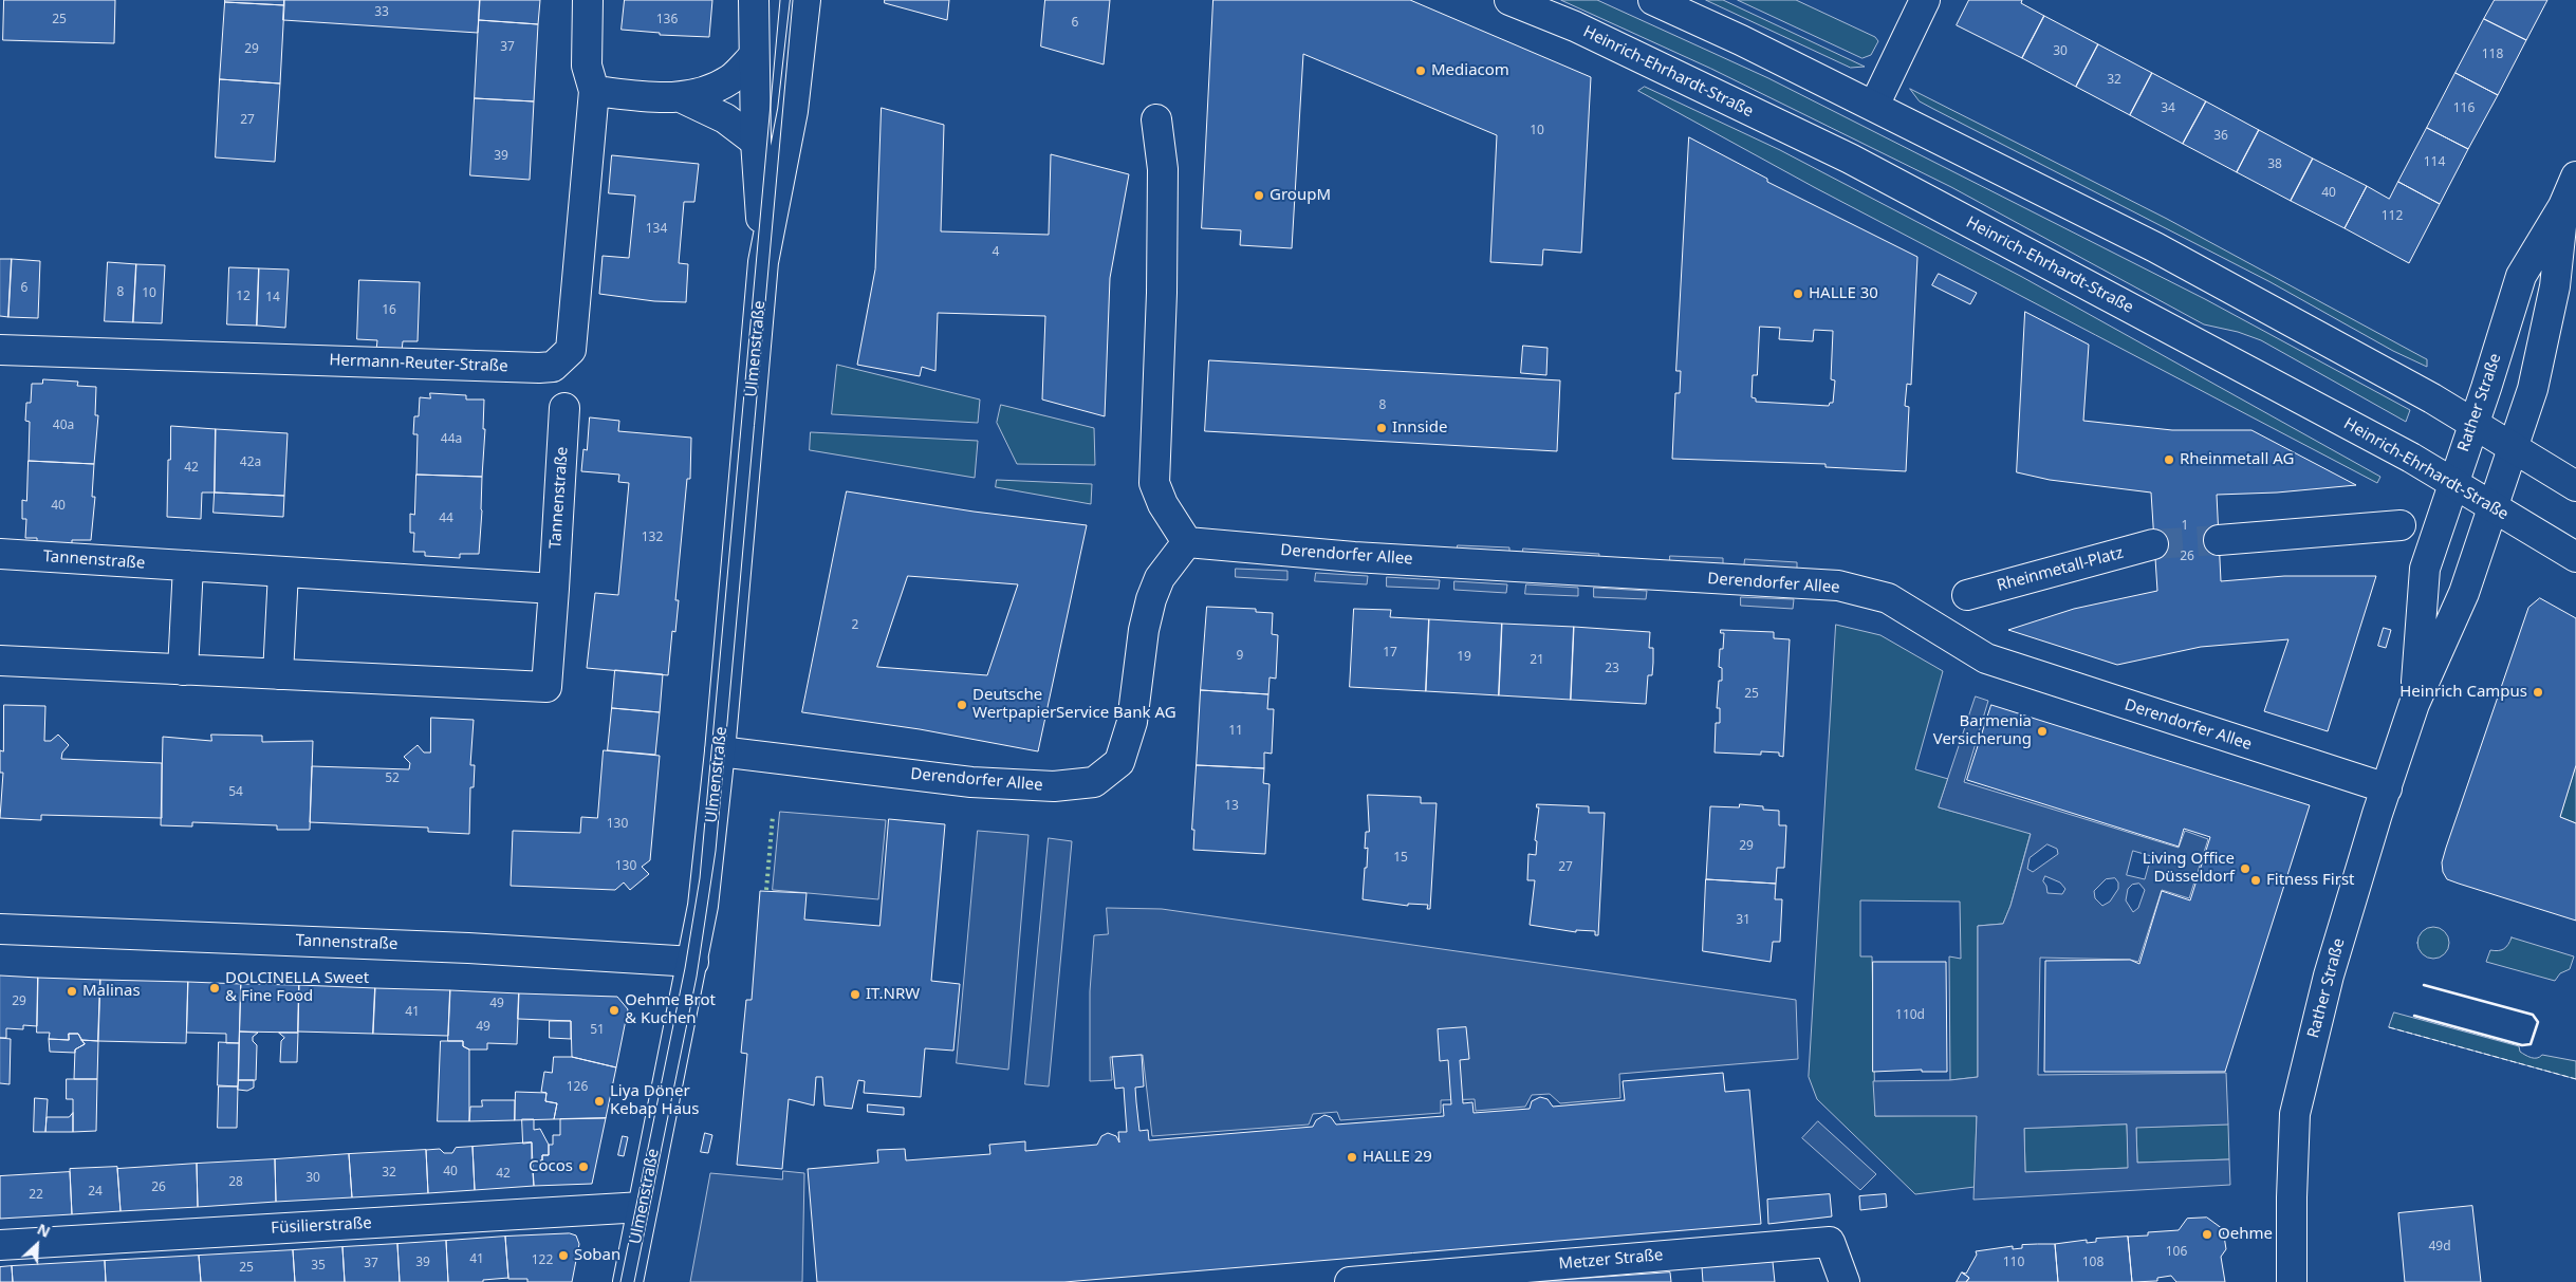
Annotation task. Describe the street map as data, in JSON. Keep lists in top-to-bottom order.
{
  "streets": {
    "street": [
      "Heinrich-Ehrhardt-Straße",
      "Ulmenstraße",
      "Hermann-Reuter-Straße",
      "Rather Straße",
      "Tannenstraße",
      "Derendorfer Allee",
      "Rheinmetall-Platz",
      "Füsilierstraße",
      "Metzer Straße"
    ]
  },
  "crossings": [
    ["Heinrich-Ehrhardt-Straße", "Rather Straße"],
    ["Ulmenstraße", "Tannenstraße"],
    ["Ulmenstraße", "Derendorfer Allee"],
    ["Ulmenstraße", "Füsilierstraße"],
    ["Rather Straße", "Derendorfer Allee"]
  ],
  "places": [
    "Mediacom",
    "GroupM",
    "HALLE 30",
    "Innside",
    "Rheinmetall AG",
    "Heinrich Campus",
    "Deutsche WertpapierService Bank AG",
    "Barmenia Versicherung",
    "Living Office Düsseldorf",
    "Fitness First",
    "DOLCINELLA Sweet & Fine Food",
    "Malinas",
    "IT.NRW",
    "Oehme Brot & Kuchen",
    "Liya Döner Kebap Haus",
    "HALLE 29",
    "Cocos",
    "Oehme",
    "Soban"
  ],
  "house_numbers": [
    "33",
    "25",
    "136",
    "6",
    "37",
    "29",
    "30",
    "118",
    "32",
    "34",
    "116",
    "27",
    "10",
    "36",
    "39",
    "114",
    "38",
    "40",
    "112",
    "134",
    "4",
    "6",
    "8",
    "10",
    "12",
    "14",
    "16",
    "8",
    "40a",
    "44a",
    "42a",
    "42",
    "40",
    "44",
    "1",
    "132",
    "26",
    "2",
    "17",
    "9",
    "19",
    "21",
    "23",
    "25",
    "11",
    "52",
    "54",
    "13",
    "130",
    "29",
    "15",
    "130",
    "27",
    "31",
    "29",
    "49",
    "41",
    "110d",
    "49",
    "51",
    "126",
    "40",
    "32",
    "42",
    "30",
    "28",
    "26",
    "24",
    "22",
    "49d",
    "106",
    "41",
    "122",
    "39",
    "110",
    "108",
    "37",
    "35",
    "25"
  ],
  "north": "top right"
}
